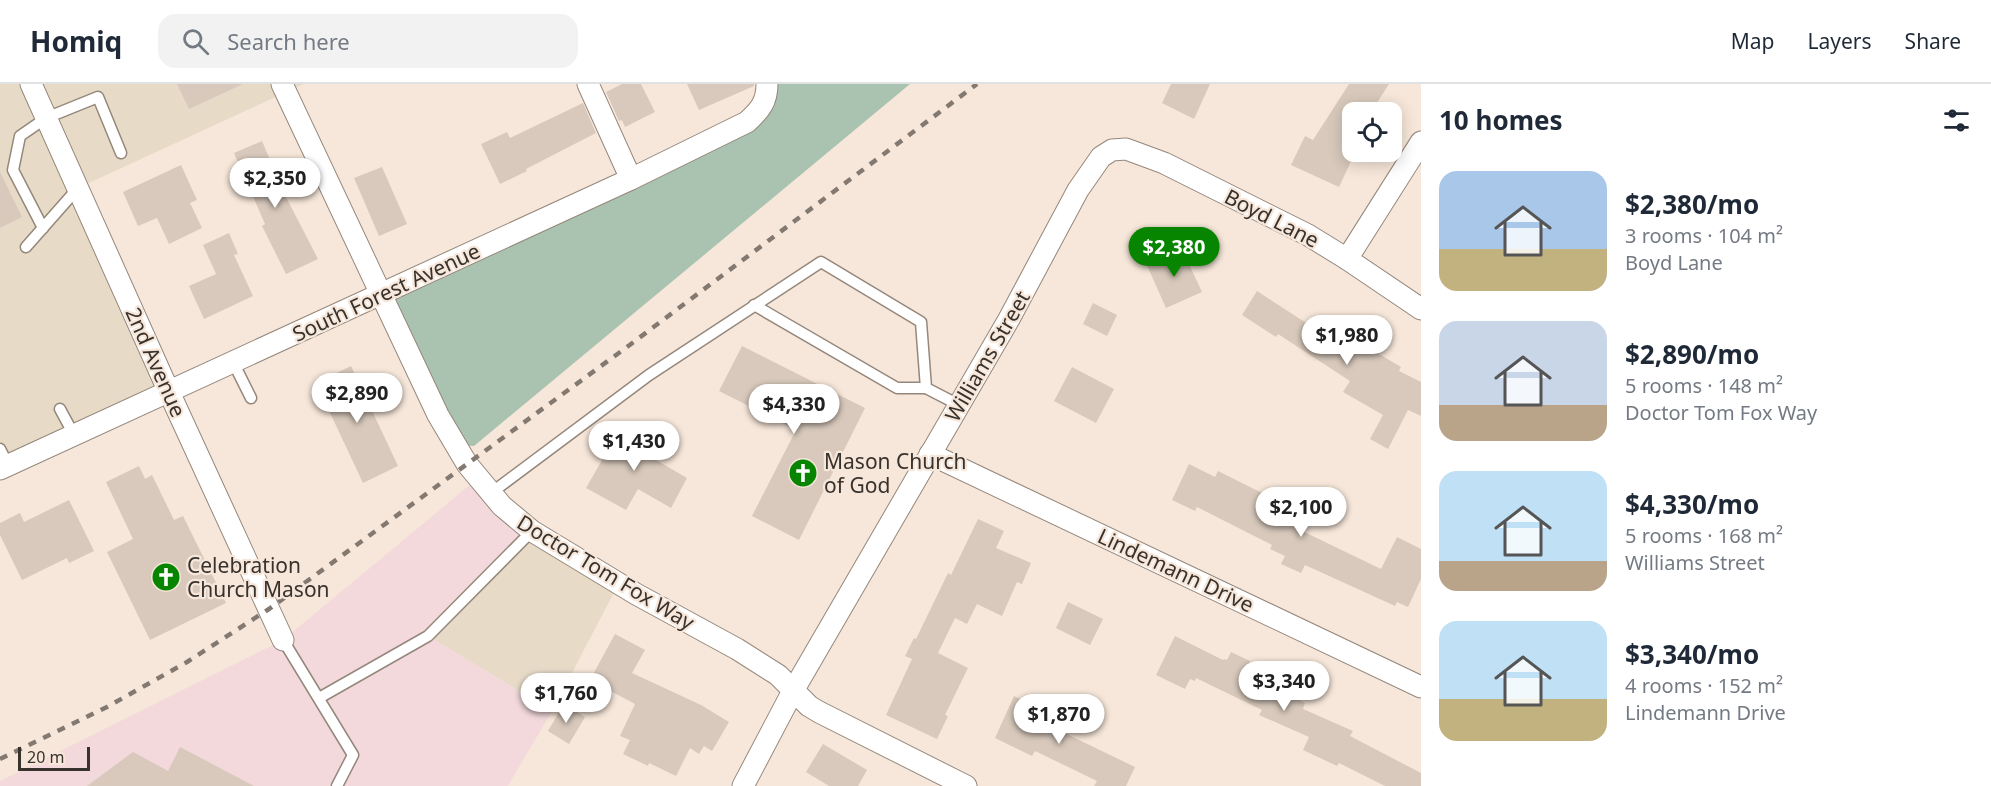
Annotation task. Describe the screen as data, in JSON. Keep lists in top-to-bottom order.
{
  "streets": {
    "street": [
      "Boyd Lane",
      "South Forest Avenue",
      "Williams Street",
      "2nd Avenue",
      "Lindemann Drive",
      "Doctor Tom Fox Way"
    ]
  },
  "crossings": [
    ["Boyd Lane", "Williams Street"],
    ["South Forest Avenue", "2nd Avenue"],
    ["South Forest Avenue", "Doctor Tom Fox Way"],
    ["Williams Street", "Lindemann Drive"],
    ["Williams Street", "Doctor Tom Fox Way"]
  ],
  "places": {
    "church": ["Mason Church of God", "Celebration Church Mason"]
  },
  "scale_bar": "20 m",
  "page": {
    "header": "Homiq",
    "search": "Search here",
    "nav": ["Map", "Layers", "Share"],
    "heading": "10 homes",
    "list": [
      {
        "name": "$2,380/mo",
        "note": "3 rooms · 104 m² · Boyd Lane"
      },
      {
        "name": "$2,890/mo",
        "note": "5 rooms · 148 m² · Doctor Tom Fox Way"
      },
      {
        "name": "$4,330/mo",
        "note": "5 rooms · 168 m² · Williams Street"
      },
      {
        "name": "$3,340/mo",
        "note": "4 rooms · 152 m² · Lindemann Drive"
      }
    ],
    "price": [
      "$2,350",
      "$2,380",
      "$1,980",
      "$2,890",
      "$4,330",
      "$1,430",
      "$2,100",
      "$3,340",
      "$1,760",
      "$1,870"
    ],
    "scale": "20 m"
  }
}
